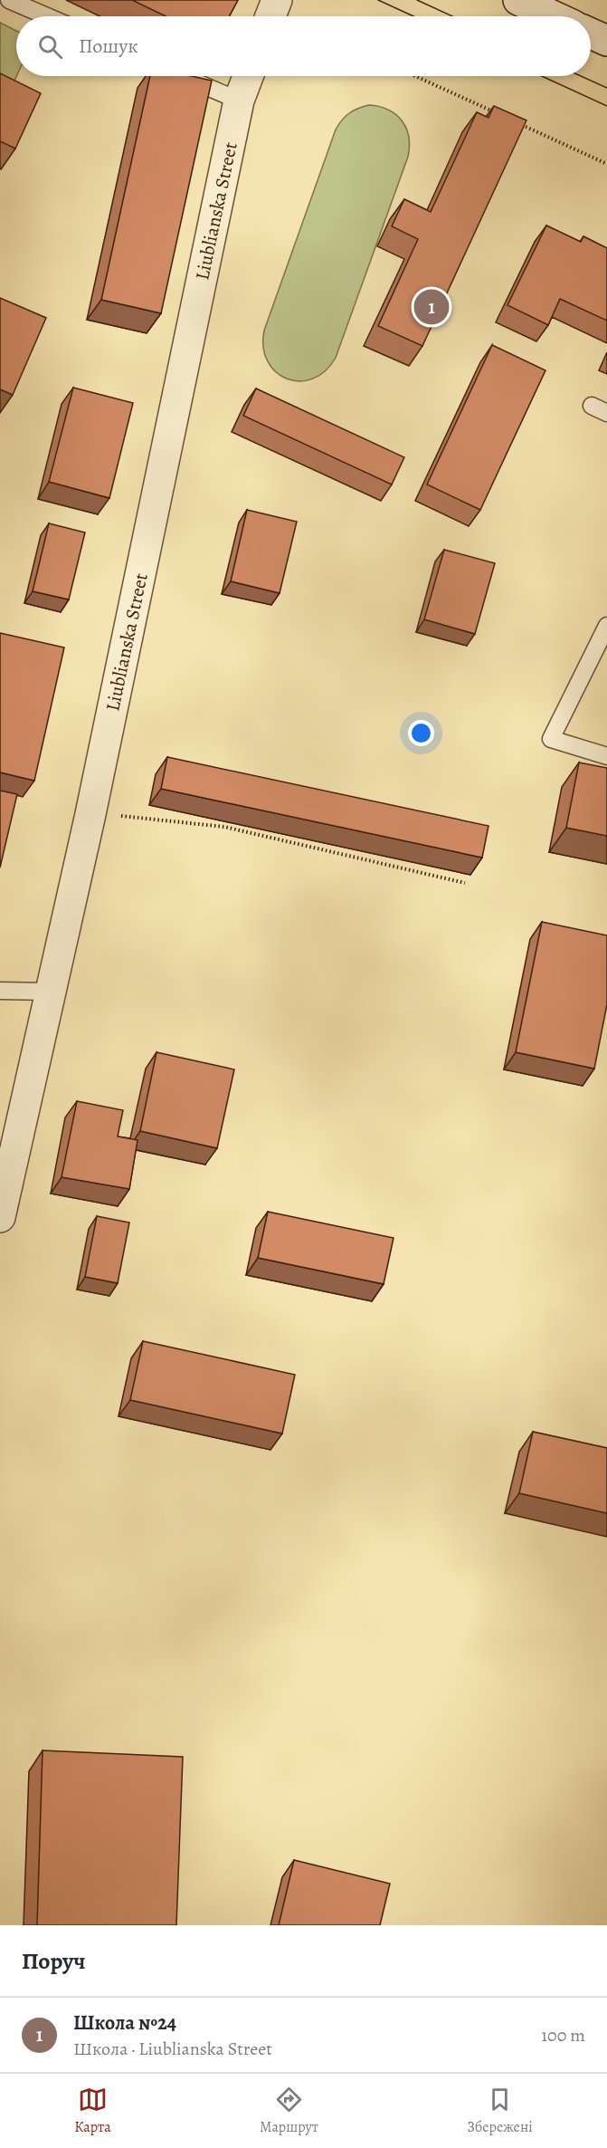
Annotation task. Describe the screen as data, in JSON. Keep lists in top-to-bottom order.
{
  "streets": {
    "street": ["Liublianska Street"]
  },
  "page": {
    "search": "Пошук",
    "pins": "1",
    "heading": "Поруч",
    "list": [
      {
        "mark": "1",
        "name": "Школа №24",
        "note": "Школа · Liublianska Street",
        "value": "100 m"
      }
    ],
    "nav": ["Карта", "Маршрут", "Збережені"]
  }
}
